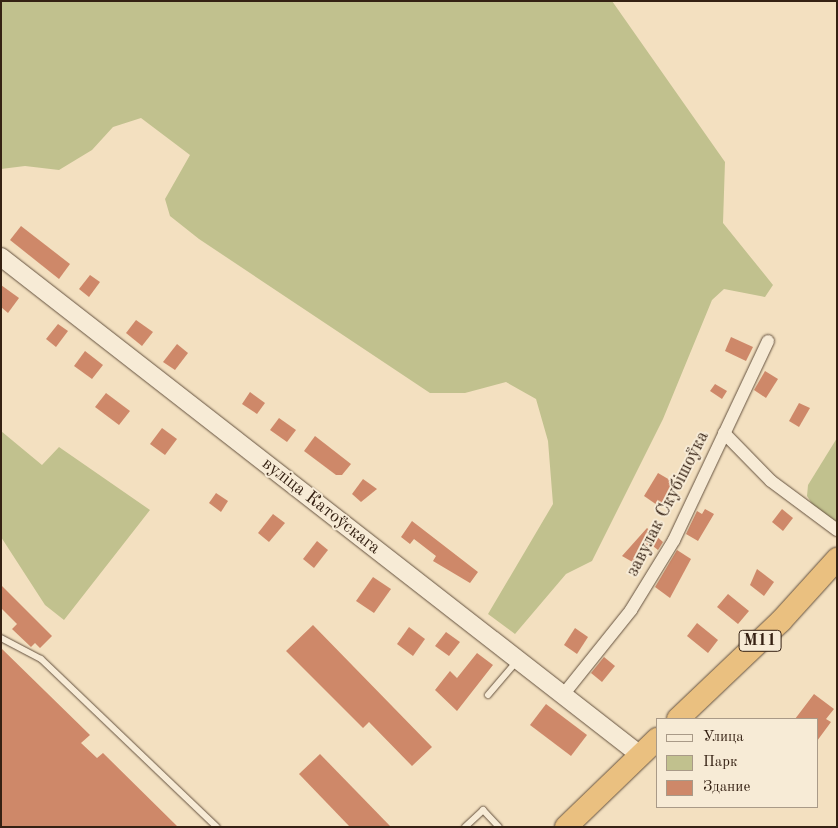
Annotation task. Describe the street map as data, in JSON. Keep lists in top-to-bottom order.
{
  "streets": {
    "highway": ["М11"],
    "main road": ["вуліца Катоўскага"],
    "street": ["завулак Скубішоўка"]
  },
  "crossings": [
    ["завулак Скубішоўка", "вуліца Катоўскага"]
  ],
  "legend": ["Улица", "Парк", "Здание"]
}
